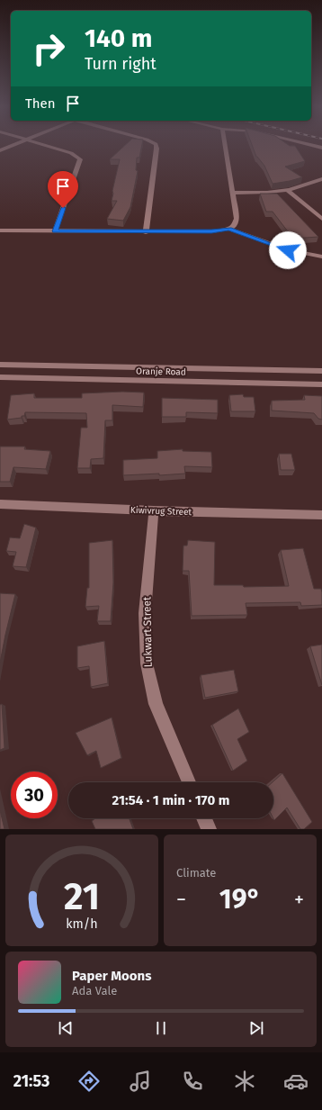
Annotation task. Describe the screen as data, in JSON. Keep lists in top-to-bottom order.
{
  "streets": {
    "street": ["Oranje Road", "Kiwivrug Street", "Lukwart Street"]
  },
  "crossings": [
    ["Kiwivrug Street", "Lukwart Street"]
  ],
  "page": {
    "turn": ["140 m", "Turn right"],
    "then": "Then",
    "limit": "30",
    "trip": "21:54 · 1 min · 170 m",
    "tile": "Climate",
    "heat": ["−", "19°", "+"],
    "song": ["Paper Moons", "Ada Vale"],
    "tabs": "21:53",
    "gauge": ["21", "km/h"]
  }
}
